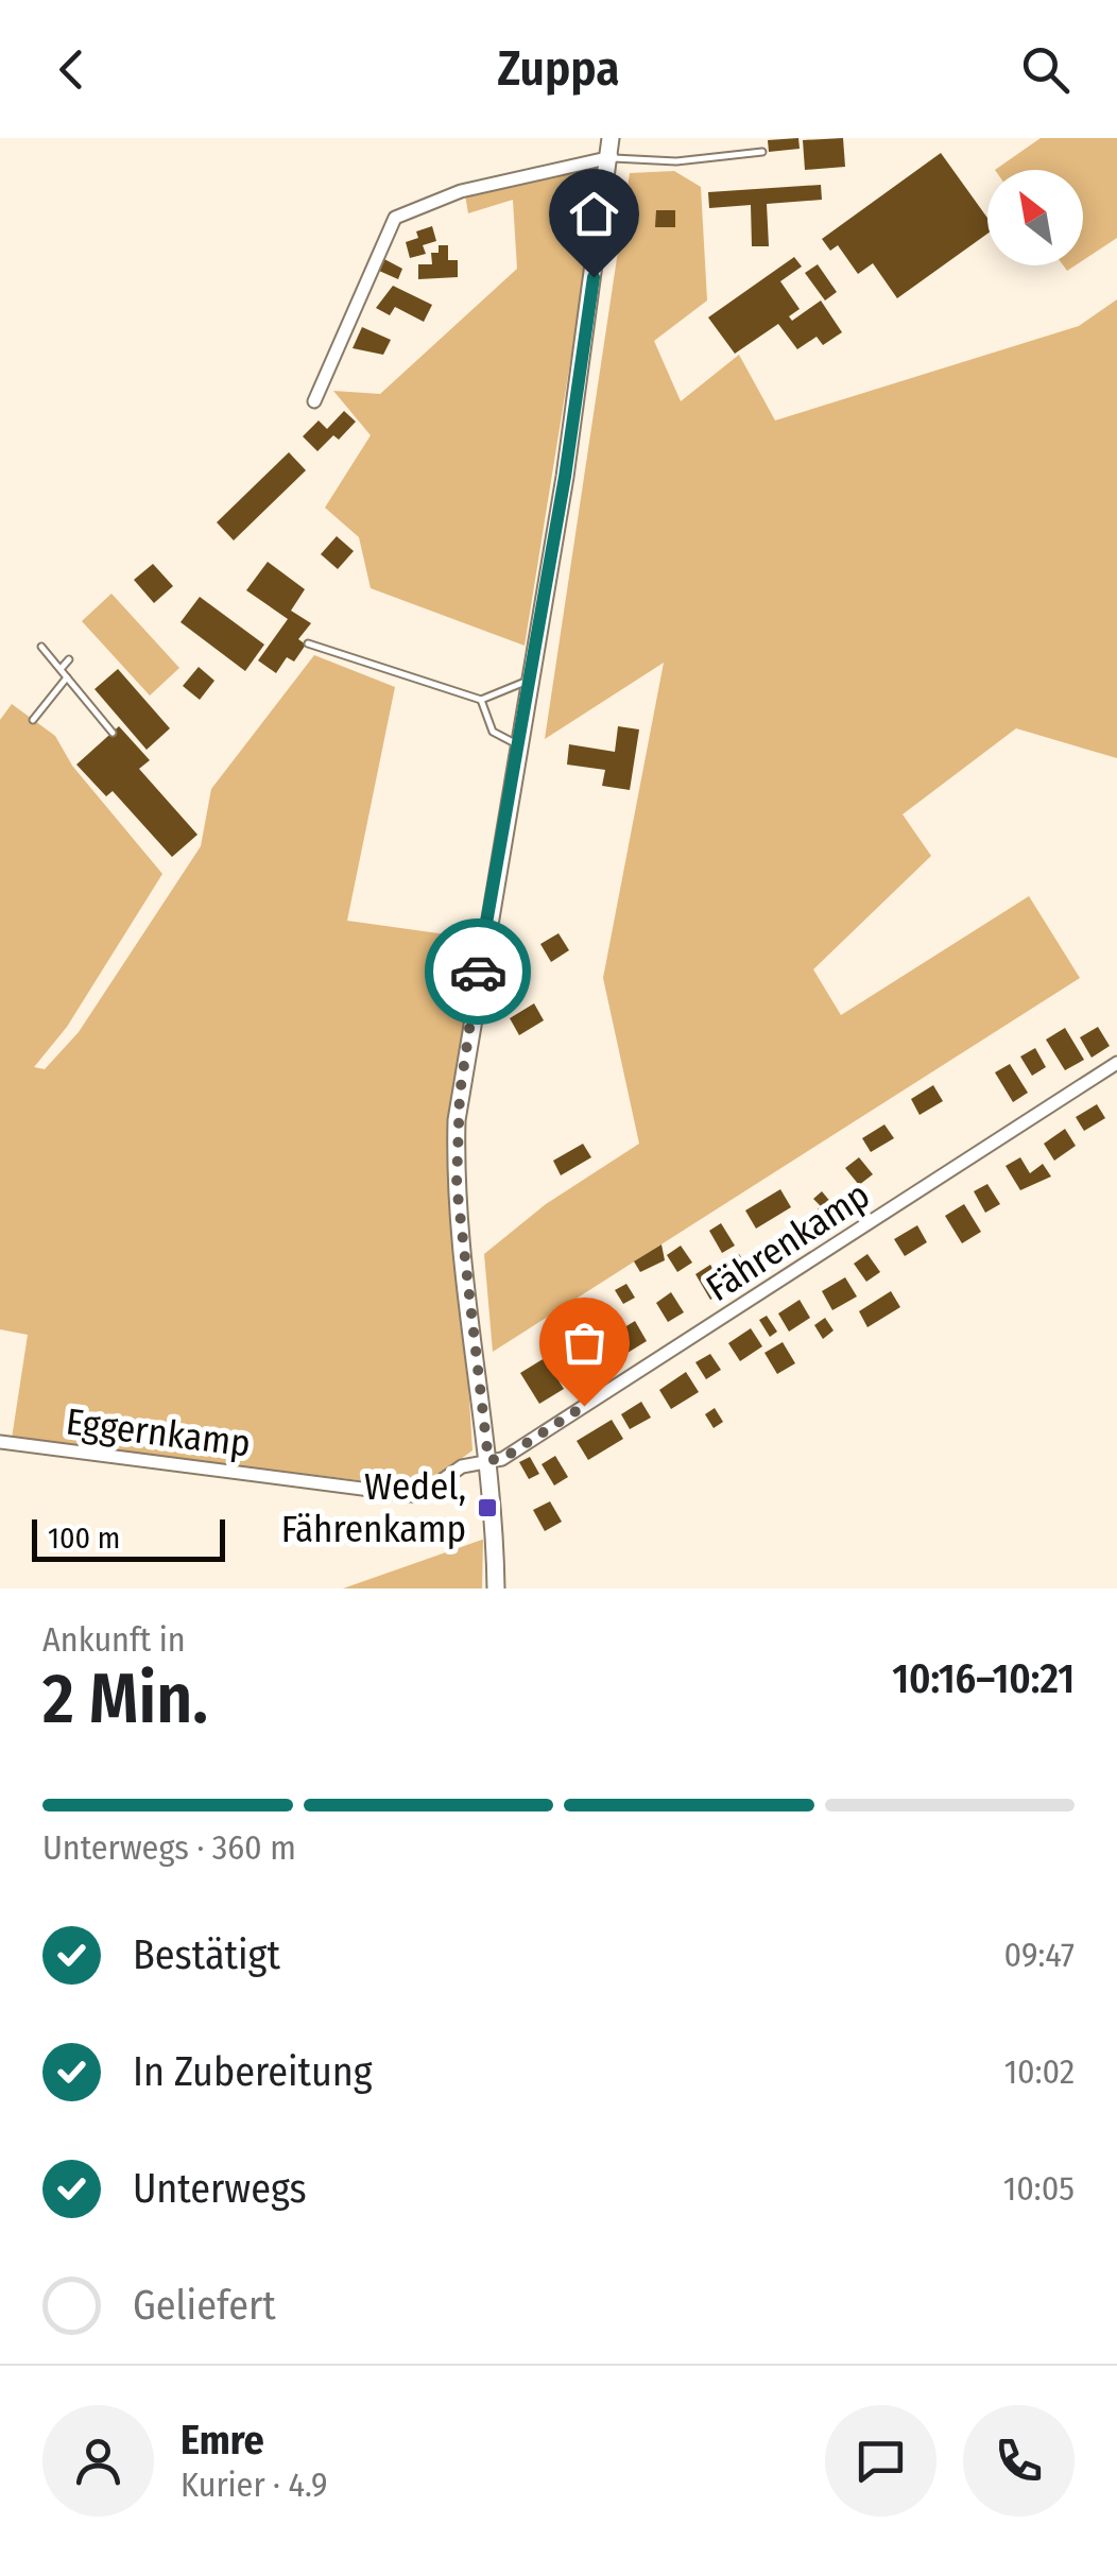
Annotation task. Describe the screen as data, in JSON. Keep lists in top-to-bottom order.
{
  "streets": {
    "street": ["Fährenkamp", "Eggernkamp"]
  },
  "crossings": [
    ["Fährenkamp", "Eggernkamp"]
  ],
  "places": {
    "transit": ["Wedel, Fährenkamp"]
  },
  "scale_bar": "100 m",
  "north": "top left",
  "page": {
    "header": "Zuppa",
    "scale": "100 m",
    "heading": ["2 Min.", "Ankunft in", "10:16–10:21"],
    "panel": ["Emre", "Kurier · 4.9"],
    "bar": "Unterwegs · 360 m",
    "list": [
      ["Bestätigt", "09:47"],
      ["In Zubereitung", "10:02"],
      ["Unterwegs", "10:05"],
      "Geliefert"
    ]
  }
}
